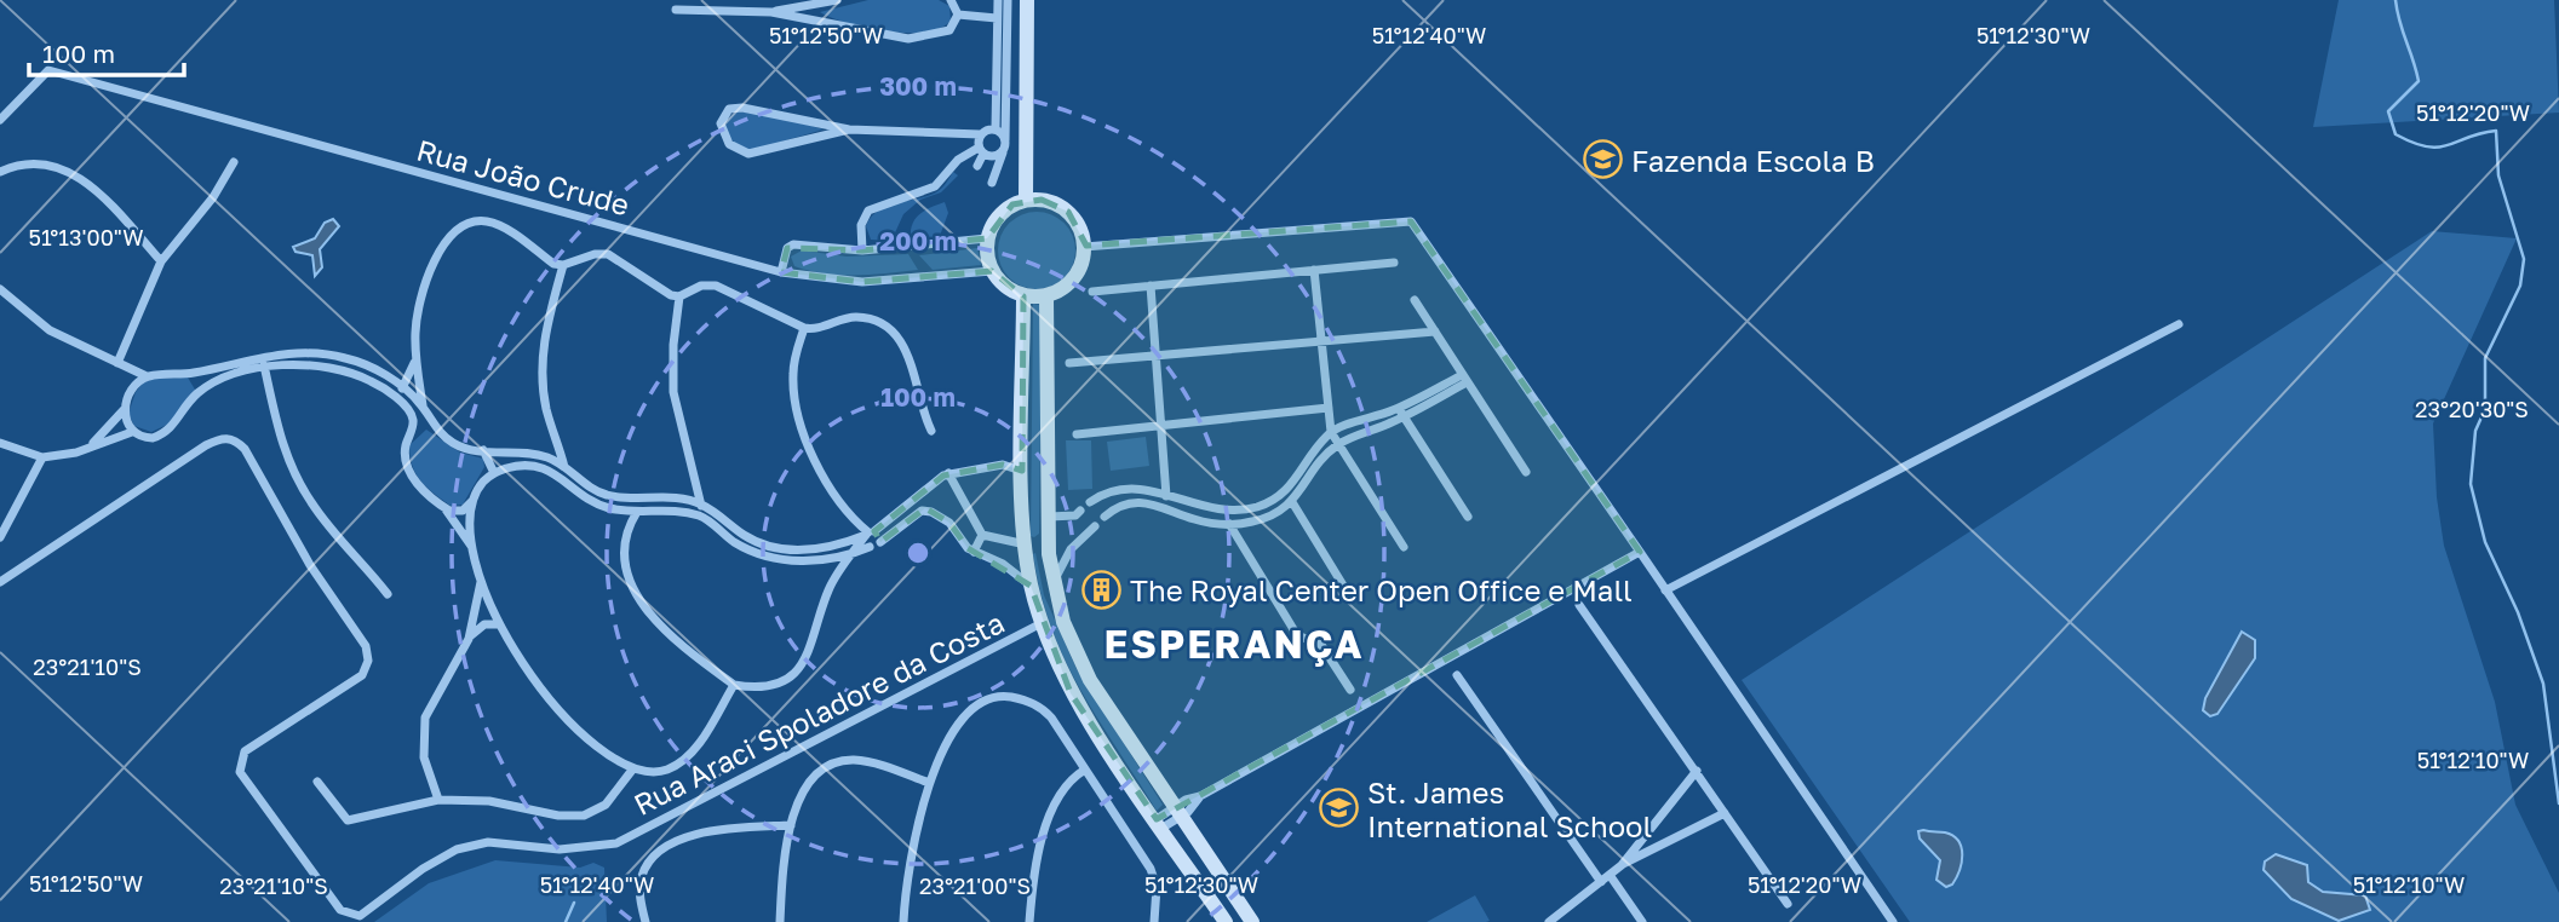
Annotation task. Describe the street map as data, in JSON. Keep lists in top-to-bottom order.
{
  "streets": {
    "street": ["Rua João Crude", "Rua Araci Spoladore da Costa"]
  },
  "districts": ["ESPERANÇA"],
  "places": {
    "school or university": ["Fazenda Escola B", "St. James International School"],
    "building": ["The Royal Center Open Office e Mall"]
  },
  "scale_bar": "100 m",
  "coordinates": [
    "51°12'30\"W",
    "51°12'50\"W",
    "51°12'40\"W",
    "51°12'20\"W",
    "51°13'00\"W",
    "23°20'30\"S",
    "23°21'10\"S",
    "51°12'10\"W",
    "23°21'00\"S"
  ],
  "rings": ["300 m", "200 m", "100 m"]
}
